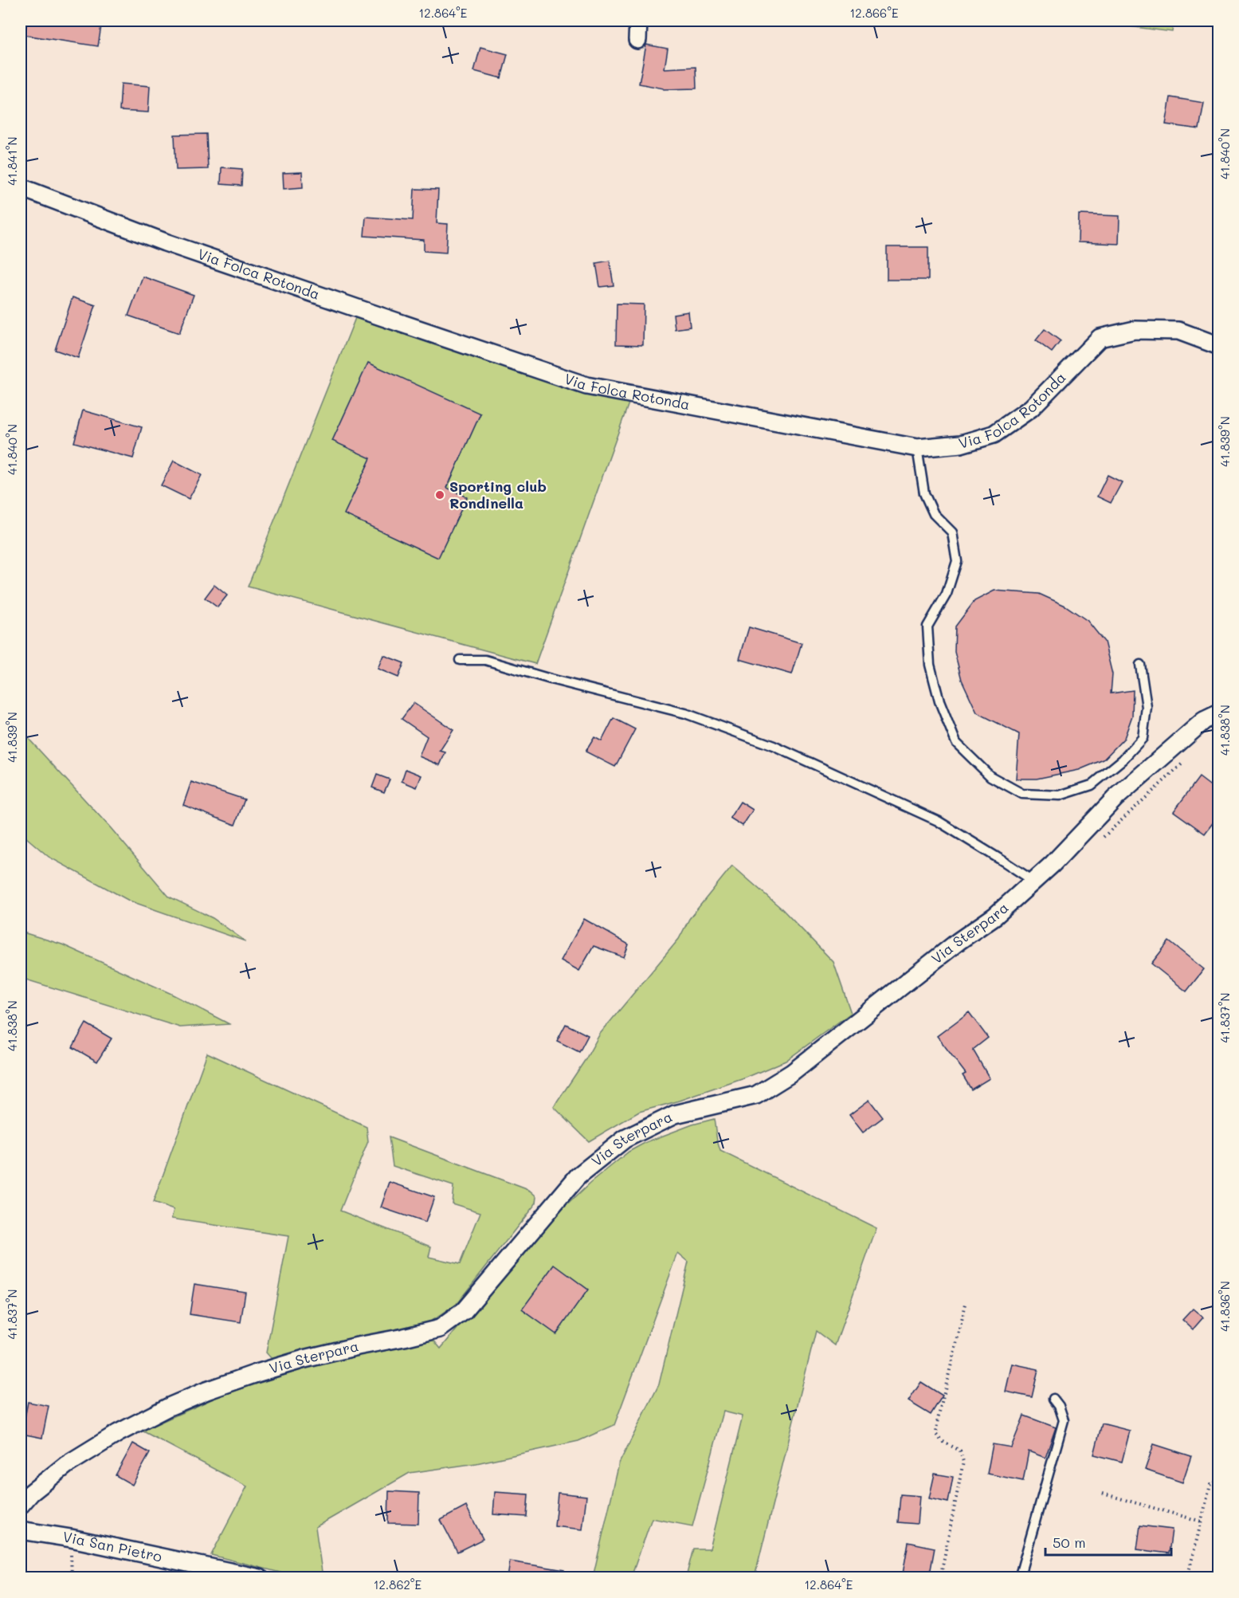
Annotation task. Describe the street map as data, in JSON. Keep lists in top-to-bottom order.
{
  "streets": {
    "street": ["Via Folca Rotonda", "Via Sterpara", "Via San Pietro"]
  },
  "places": ["Sporting club Rondinella"],
  "scale_bar": "50 m",
  "coordinates": [
    "12.864°E",
    "12.866°E",
    "41.840°N",
    "41.841°N",
    "41.839°N",
    "41.838°N",
    "41.837°N",
    "41.836°N",
    "12.862°E"
  ]
}
